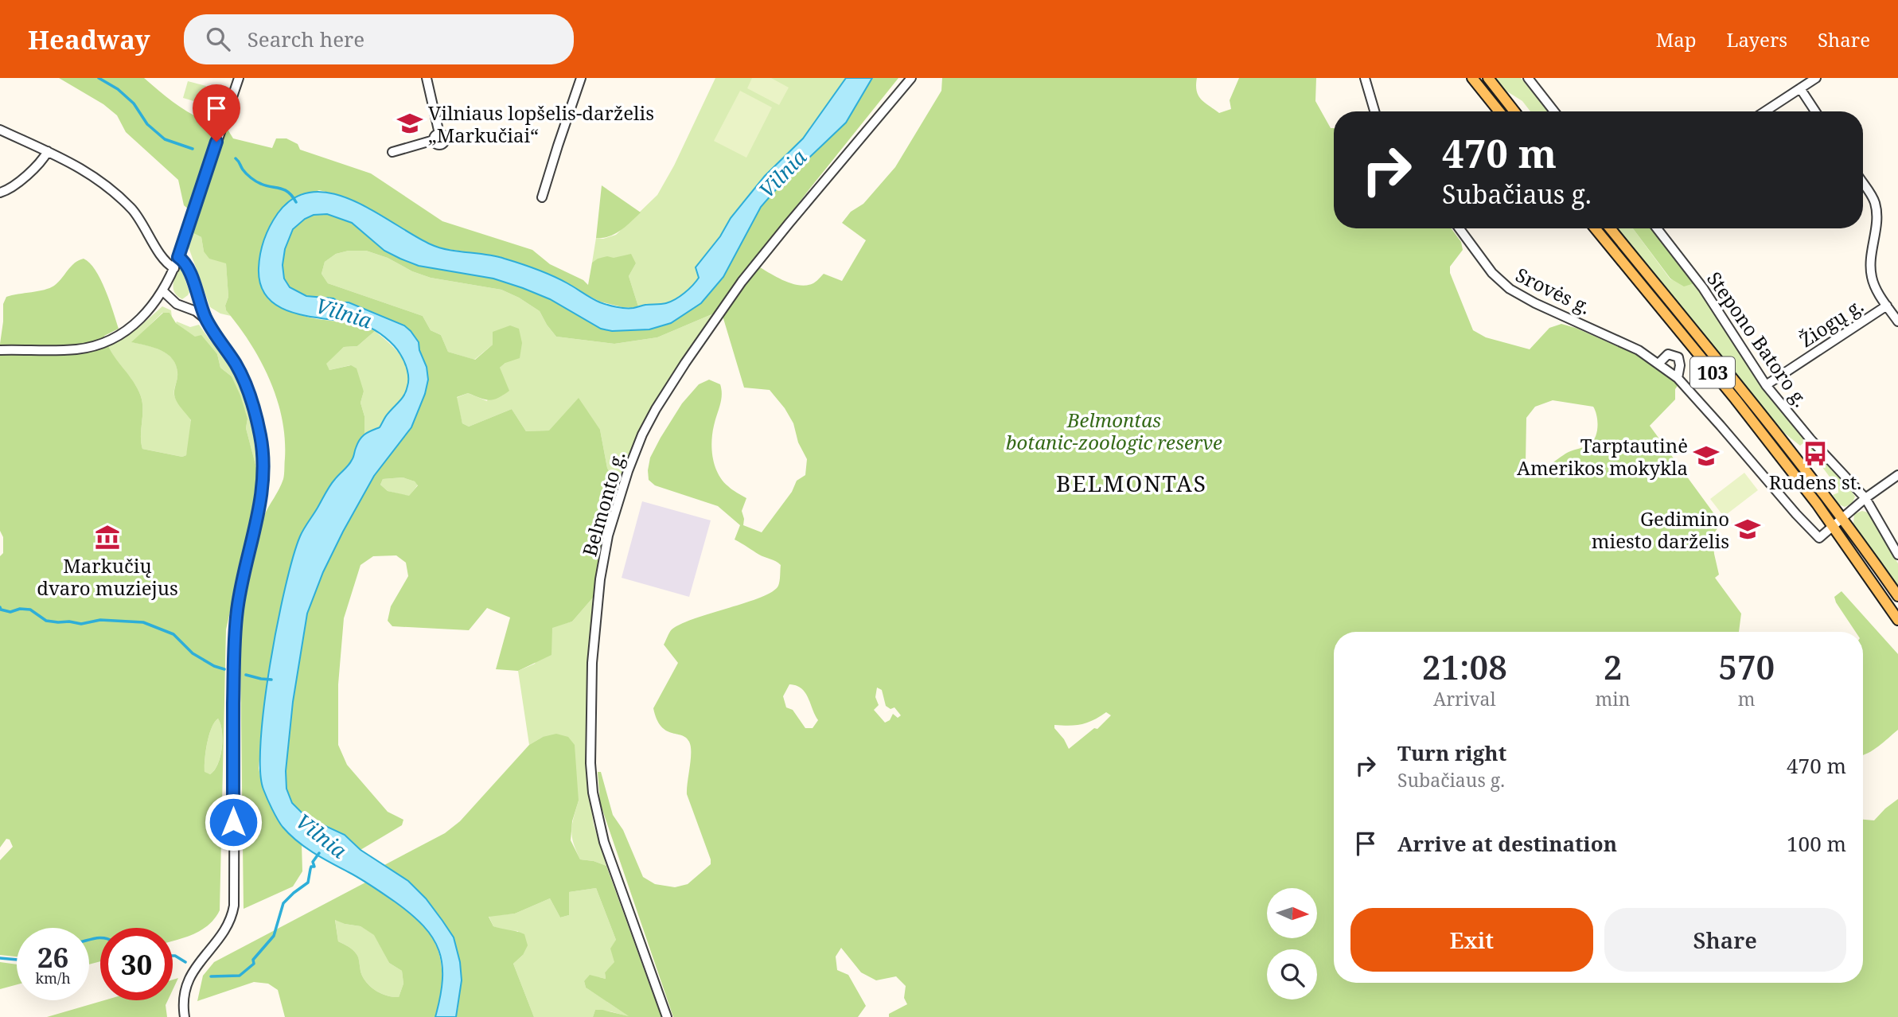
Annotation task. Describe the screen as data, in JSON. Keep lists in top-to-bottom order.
{
  "streets": {
    "main road": ["Stepono Batoro g.", "103"],
    "street": ["Srovės g.", "Žiogų g.", "Belmonto g."]
  },
  "crossings": [
    ["Srovės g.", "103"],
    ["Žiogų g.", "Stepono Batoro g."]
  ],
  "districts": ["BELMONTAS"],
  "water": ["Vilnia"],
  "parks": ["Belmontas botanic-zoologic reserve"],
  "places": {
    "school or university": ["Vilniaus lopšelis-darželis „Markučiai“", "Tarptautinė Amerikos mokykla", "Gedimino miesto darželis"],
    "bus stop": ["Rudens st."],
    "museum": ["Markučių dvaro muziejus"]
  },
  "north": "right",
  "page": {
    "header": "Headway",
    "search": "Search here",
    "nav": ["Map", "Layers", "Share"],
    "turn": ["470 m", "Subačiaus g."],
    "eta": [
      "21:08",
      "Arrival",
      "2",
      "min",
      "570",
      "m"
    ],
    "list": [
      {
        "name": "Turn right",
        "note": "Subačiaus g.",
        "value": "470 m"
      },
      {
        "name": "Arrive at destination",
        "value": "100 m"
      }
    ],
    "buttons": ["Exit", "Share"],
    "speed": "26 km/h",
    "limit": "30"
  }
}
